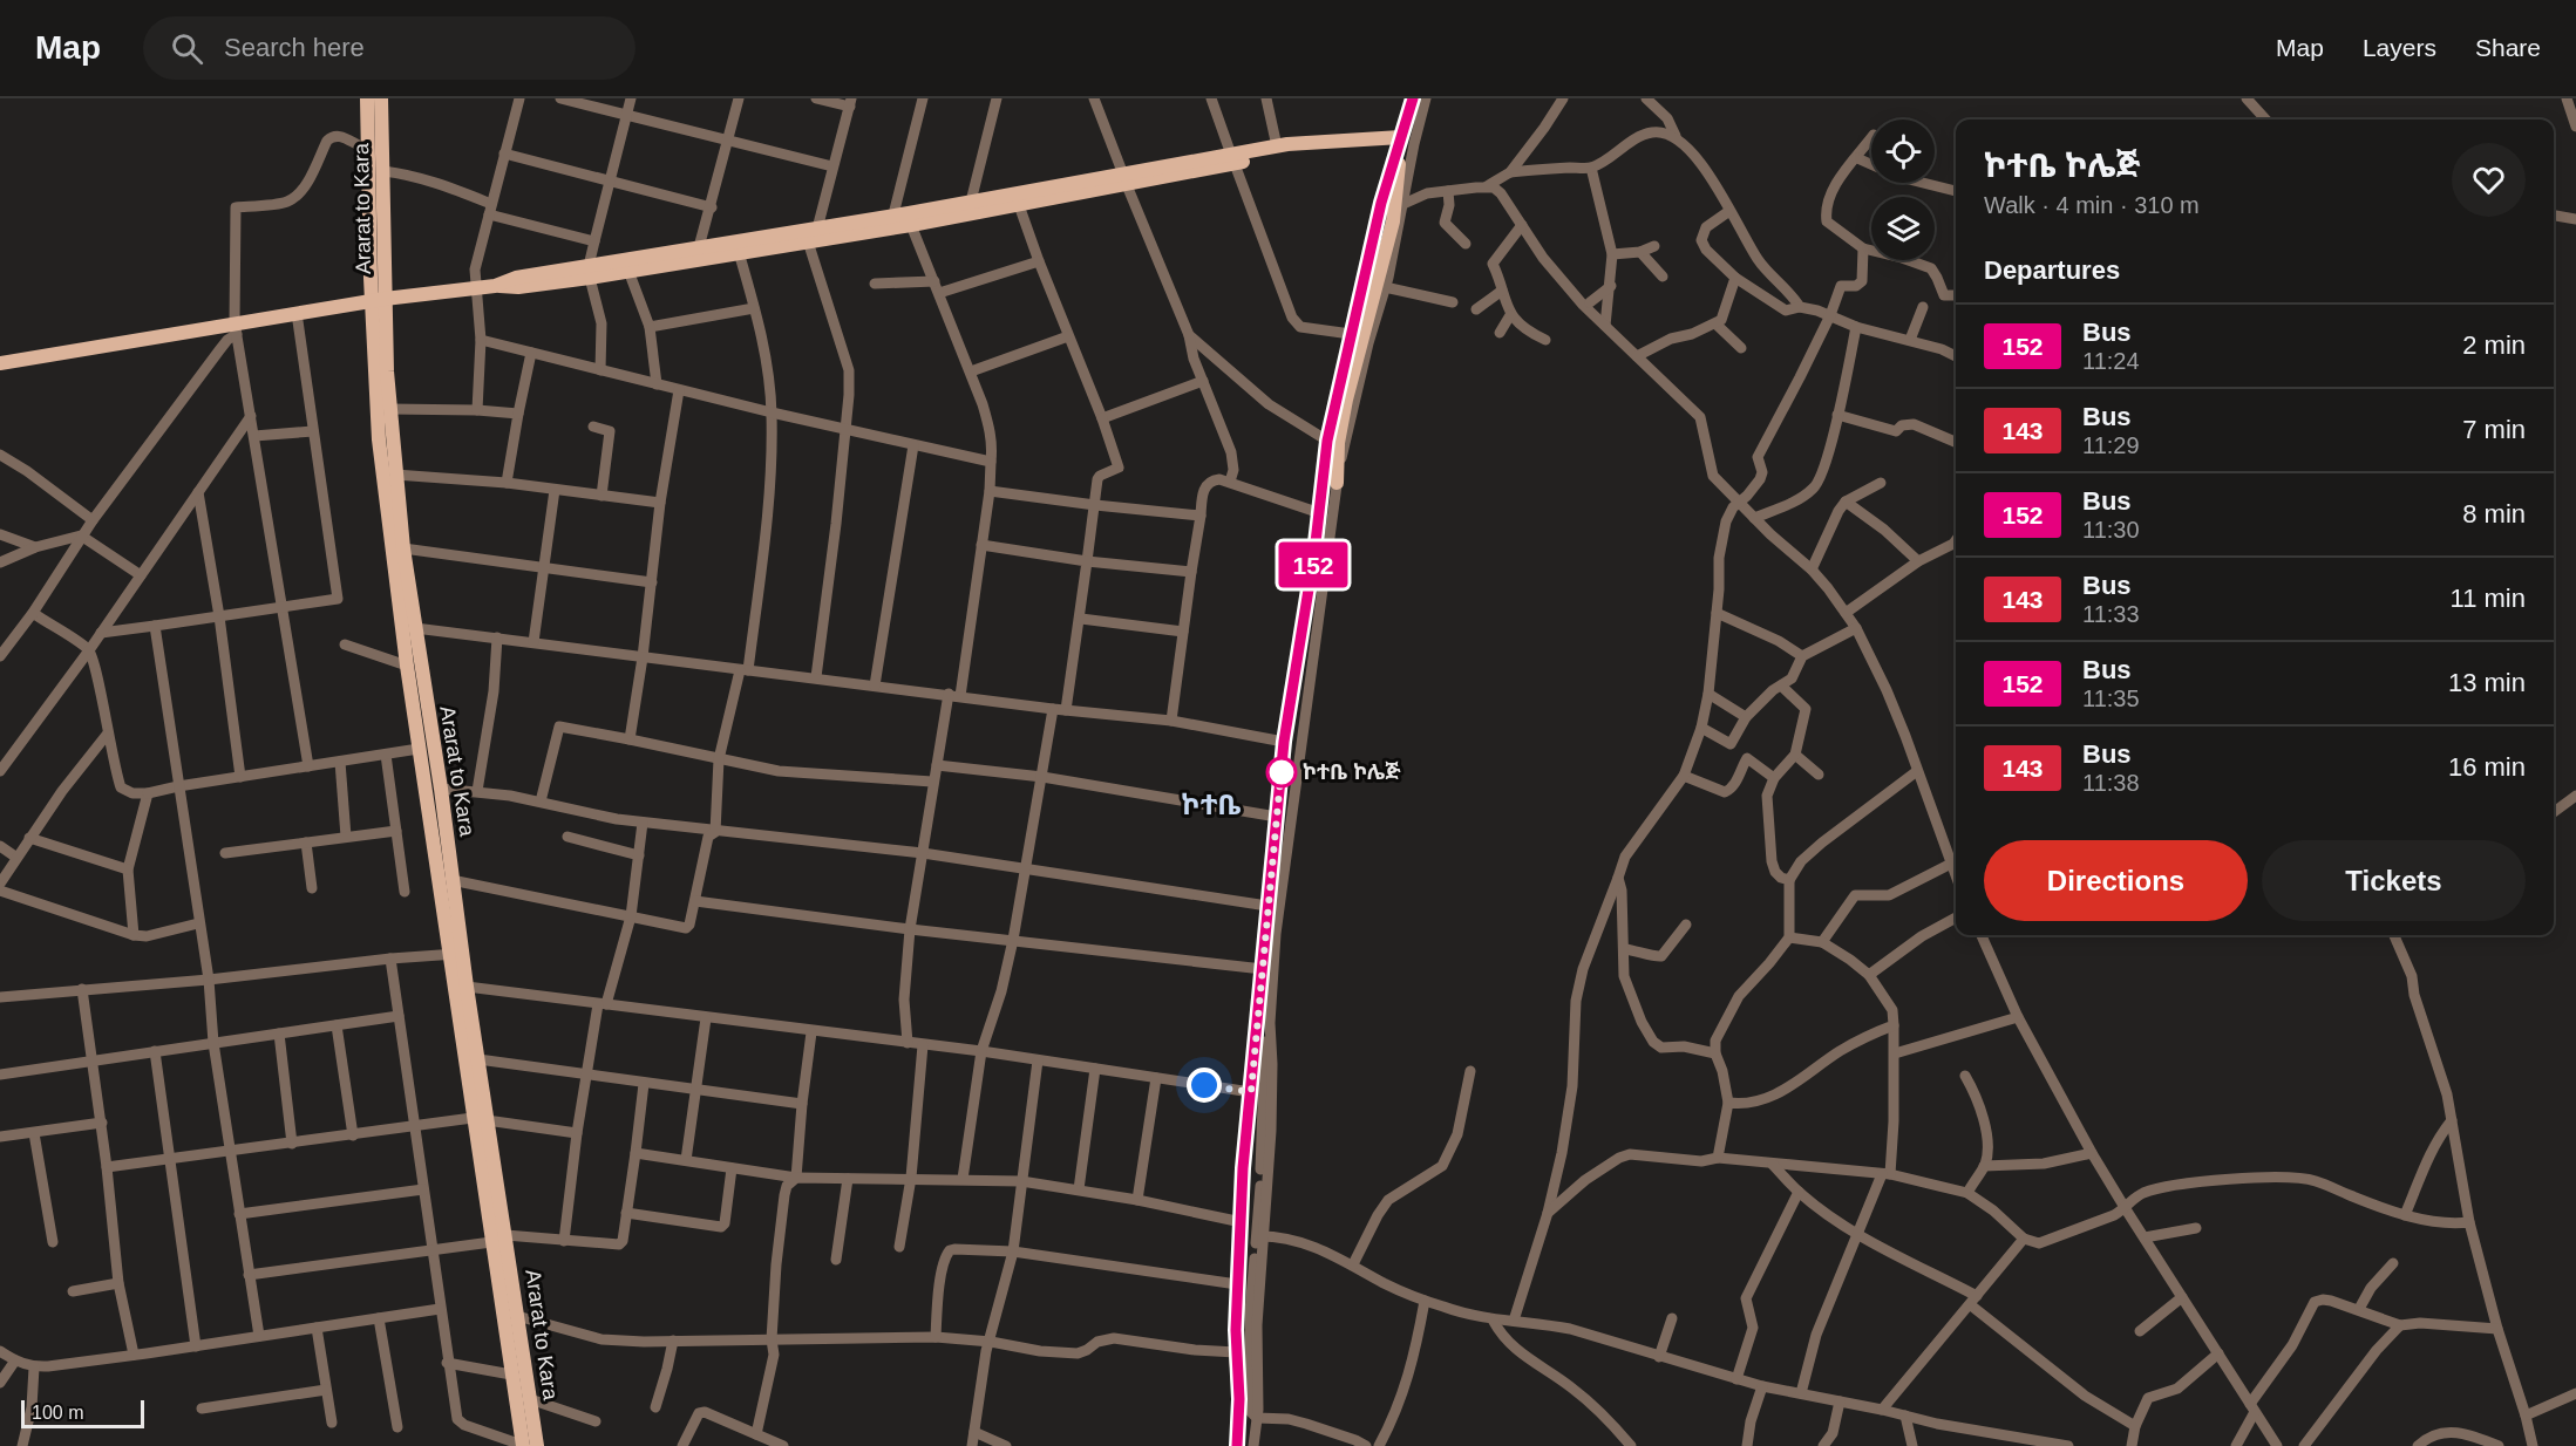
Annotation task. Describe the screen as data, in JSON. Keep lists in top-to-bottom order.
{
  "streets": {
    "main road": ["Ararat to Kara"]
  },
  "districts": ["ኮተቤ"],
  "places": ["ኮተቤ ኮሌጅ"],
  "lines": ["bus line 152"],
  "scale_bar": "100 m",
  "page": {
    "header": "Map",
    "search": "Search here",
    "nav": ["Map", "Layers", "Share"],
    "on_map": "152",
    "heading": [
      ["ኮተቤ ኮሌጅ", "Walk · 4 min · 310 m"],
      "Departures"
    ],
    "list": [
      {
        "mark": "152",
        "name": "Bus",
        "note": "11:24",
        "value": "2 min"
      },
      {
        "mark": "143",
        "name": "Bus",
        "note": "11:29",
        "value": "7 min"
      },
      {
        "mark": "152",
        "name": "Bus",
        "note": "11:30",
        "value": "8 min"
      },
      {
        "mark": "143",
        "name": "Bus",
        "note": "11:33",
        "value": "11 min"
      },
      {
        "mark": "152",
        "name": "Bus",
        "note": "11:35",
        "value": "13 min"
      },
      {
        "mark": "143",
        "name": "Bus",
        "note": "11:38",
        "value": "16 min"
      }
    ],
    "buttons": ["Directions", "Tickets"],
    "scale": "100 m"
  }
}
